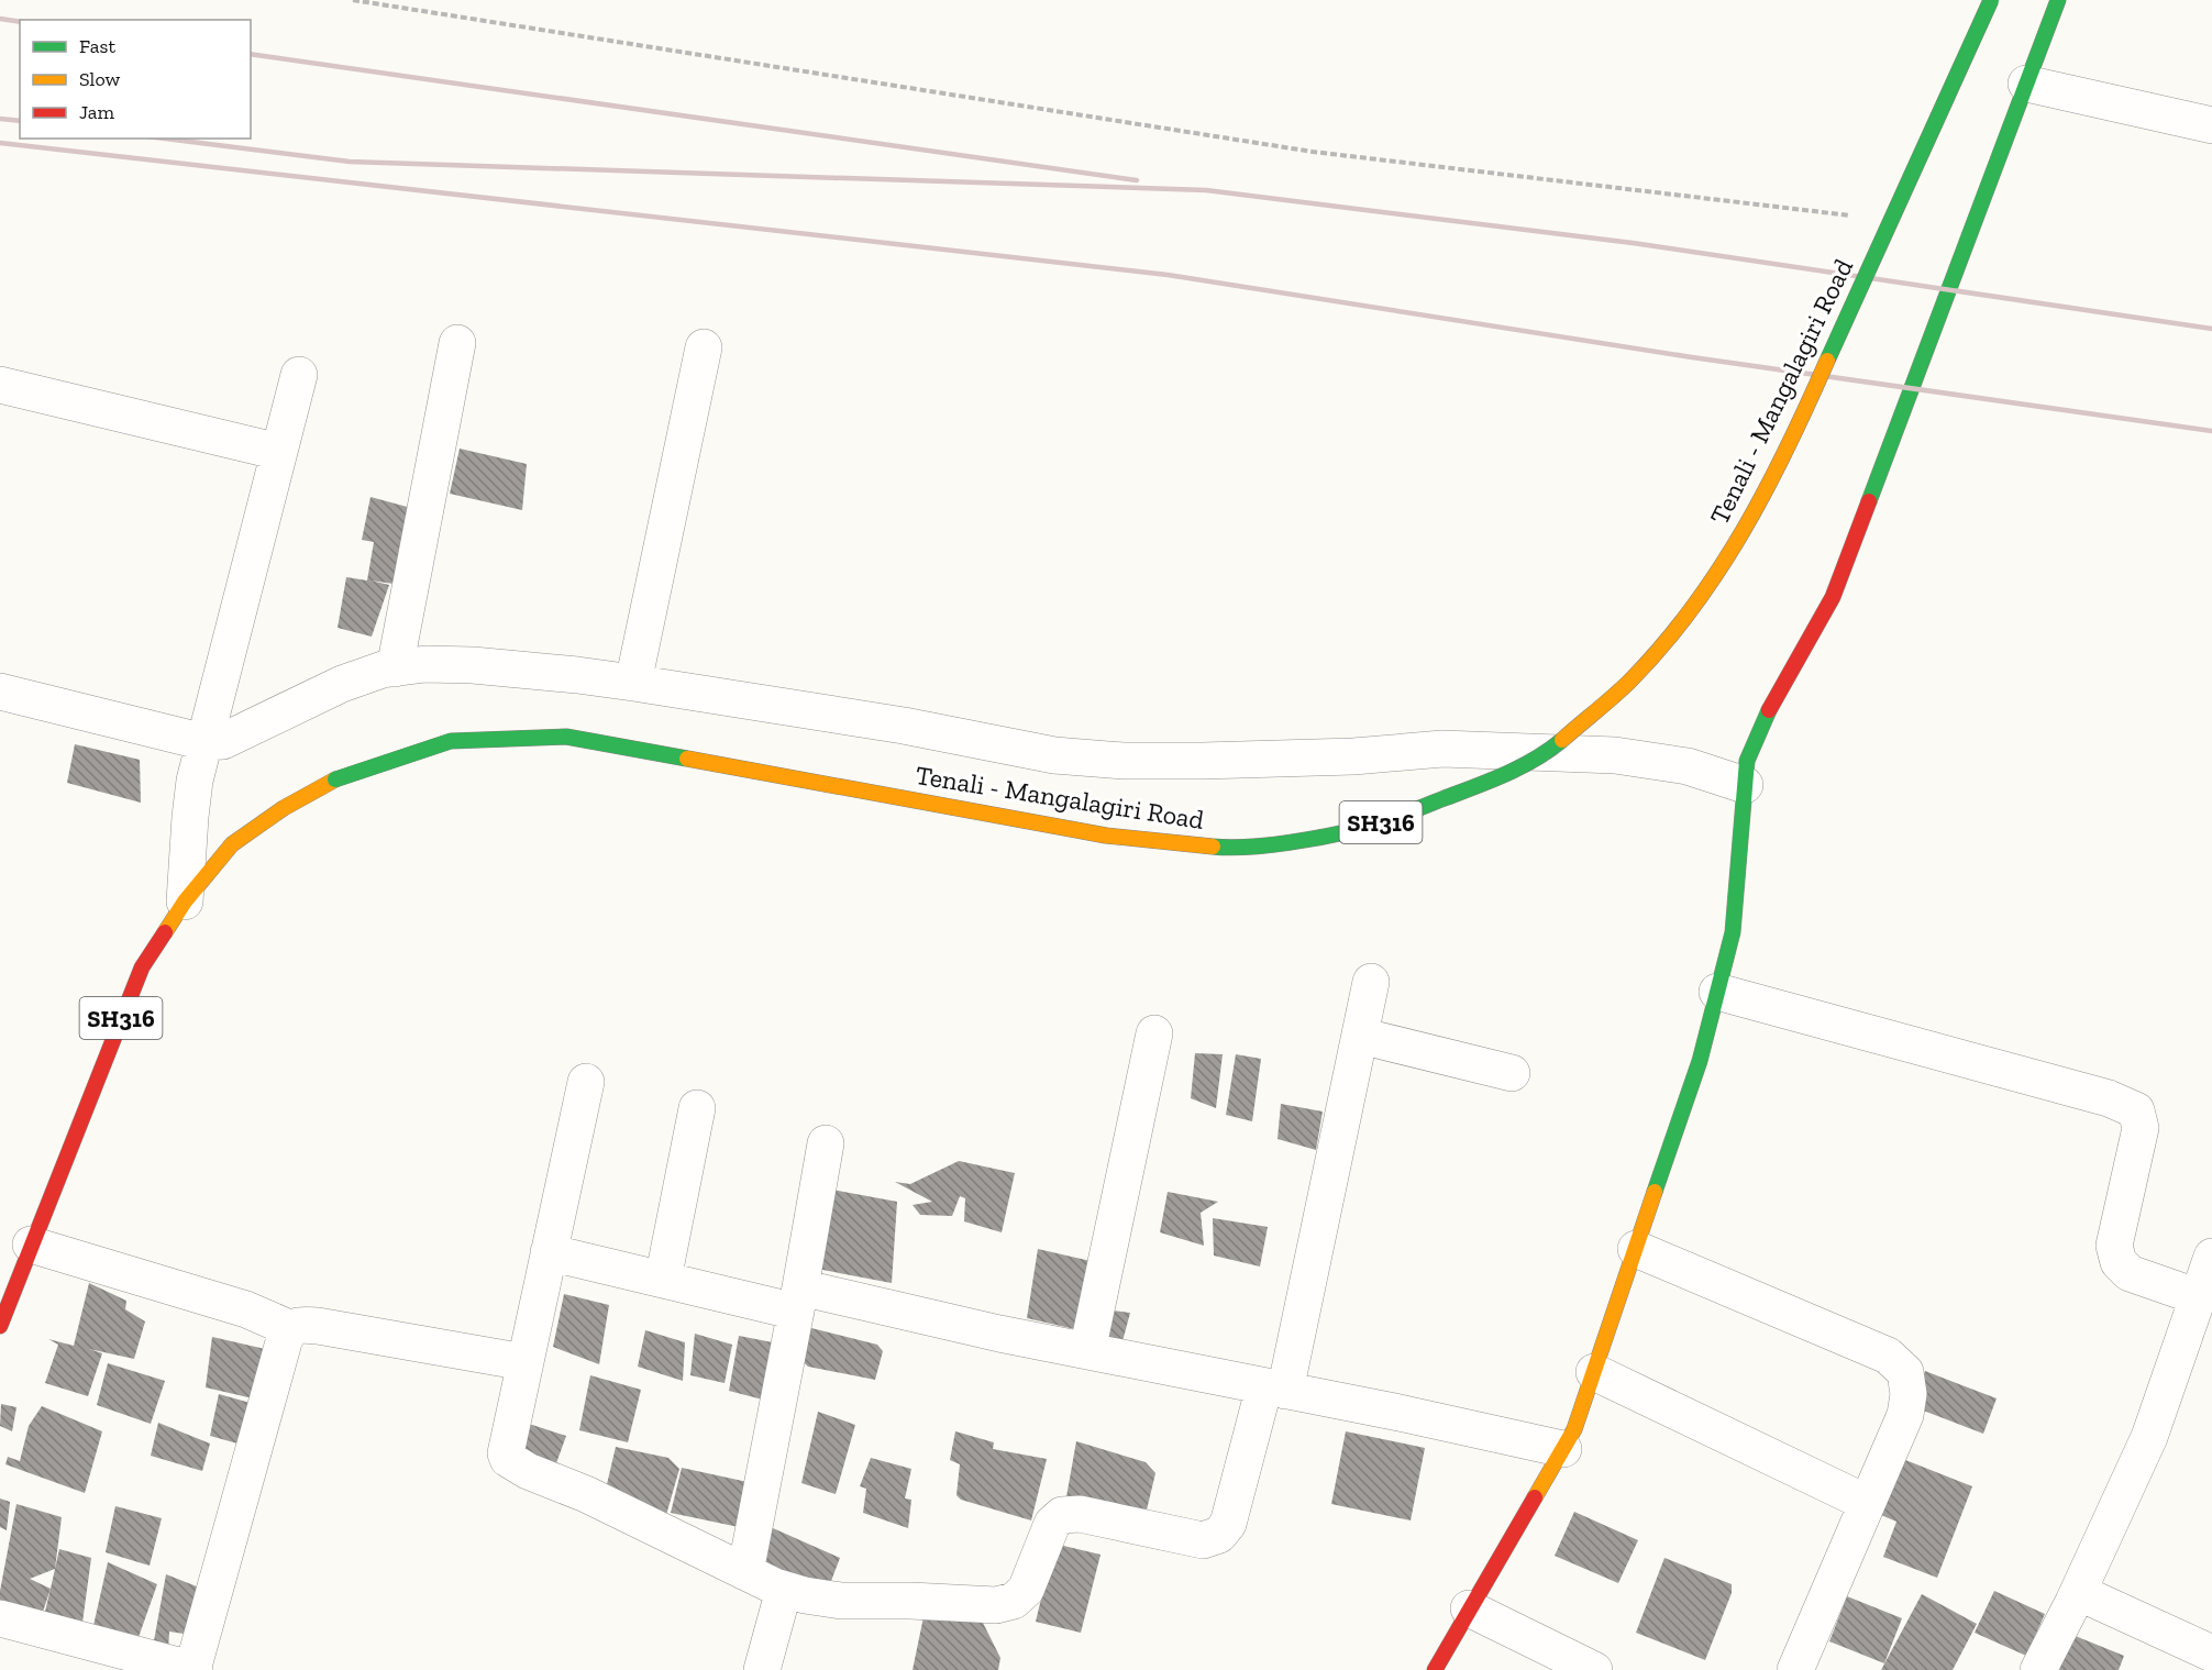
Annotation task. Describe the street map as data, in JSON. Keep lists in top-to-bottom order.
{
  "streets": {
    "main road": ["Tenali - Mangalagiri Road", "SH316"]
  },
  "legend": ["Fast", "Slow", "Jam"]
}
